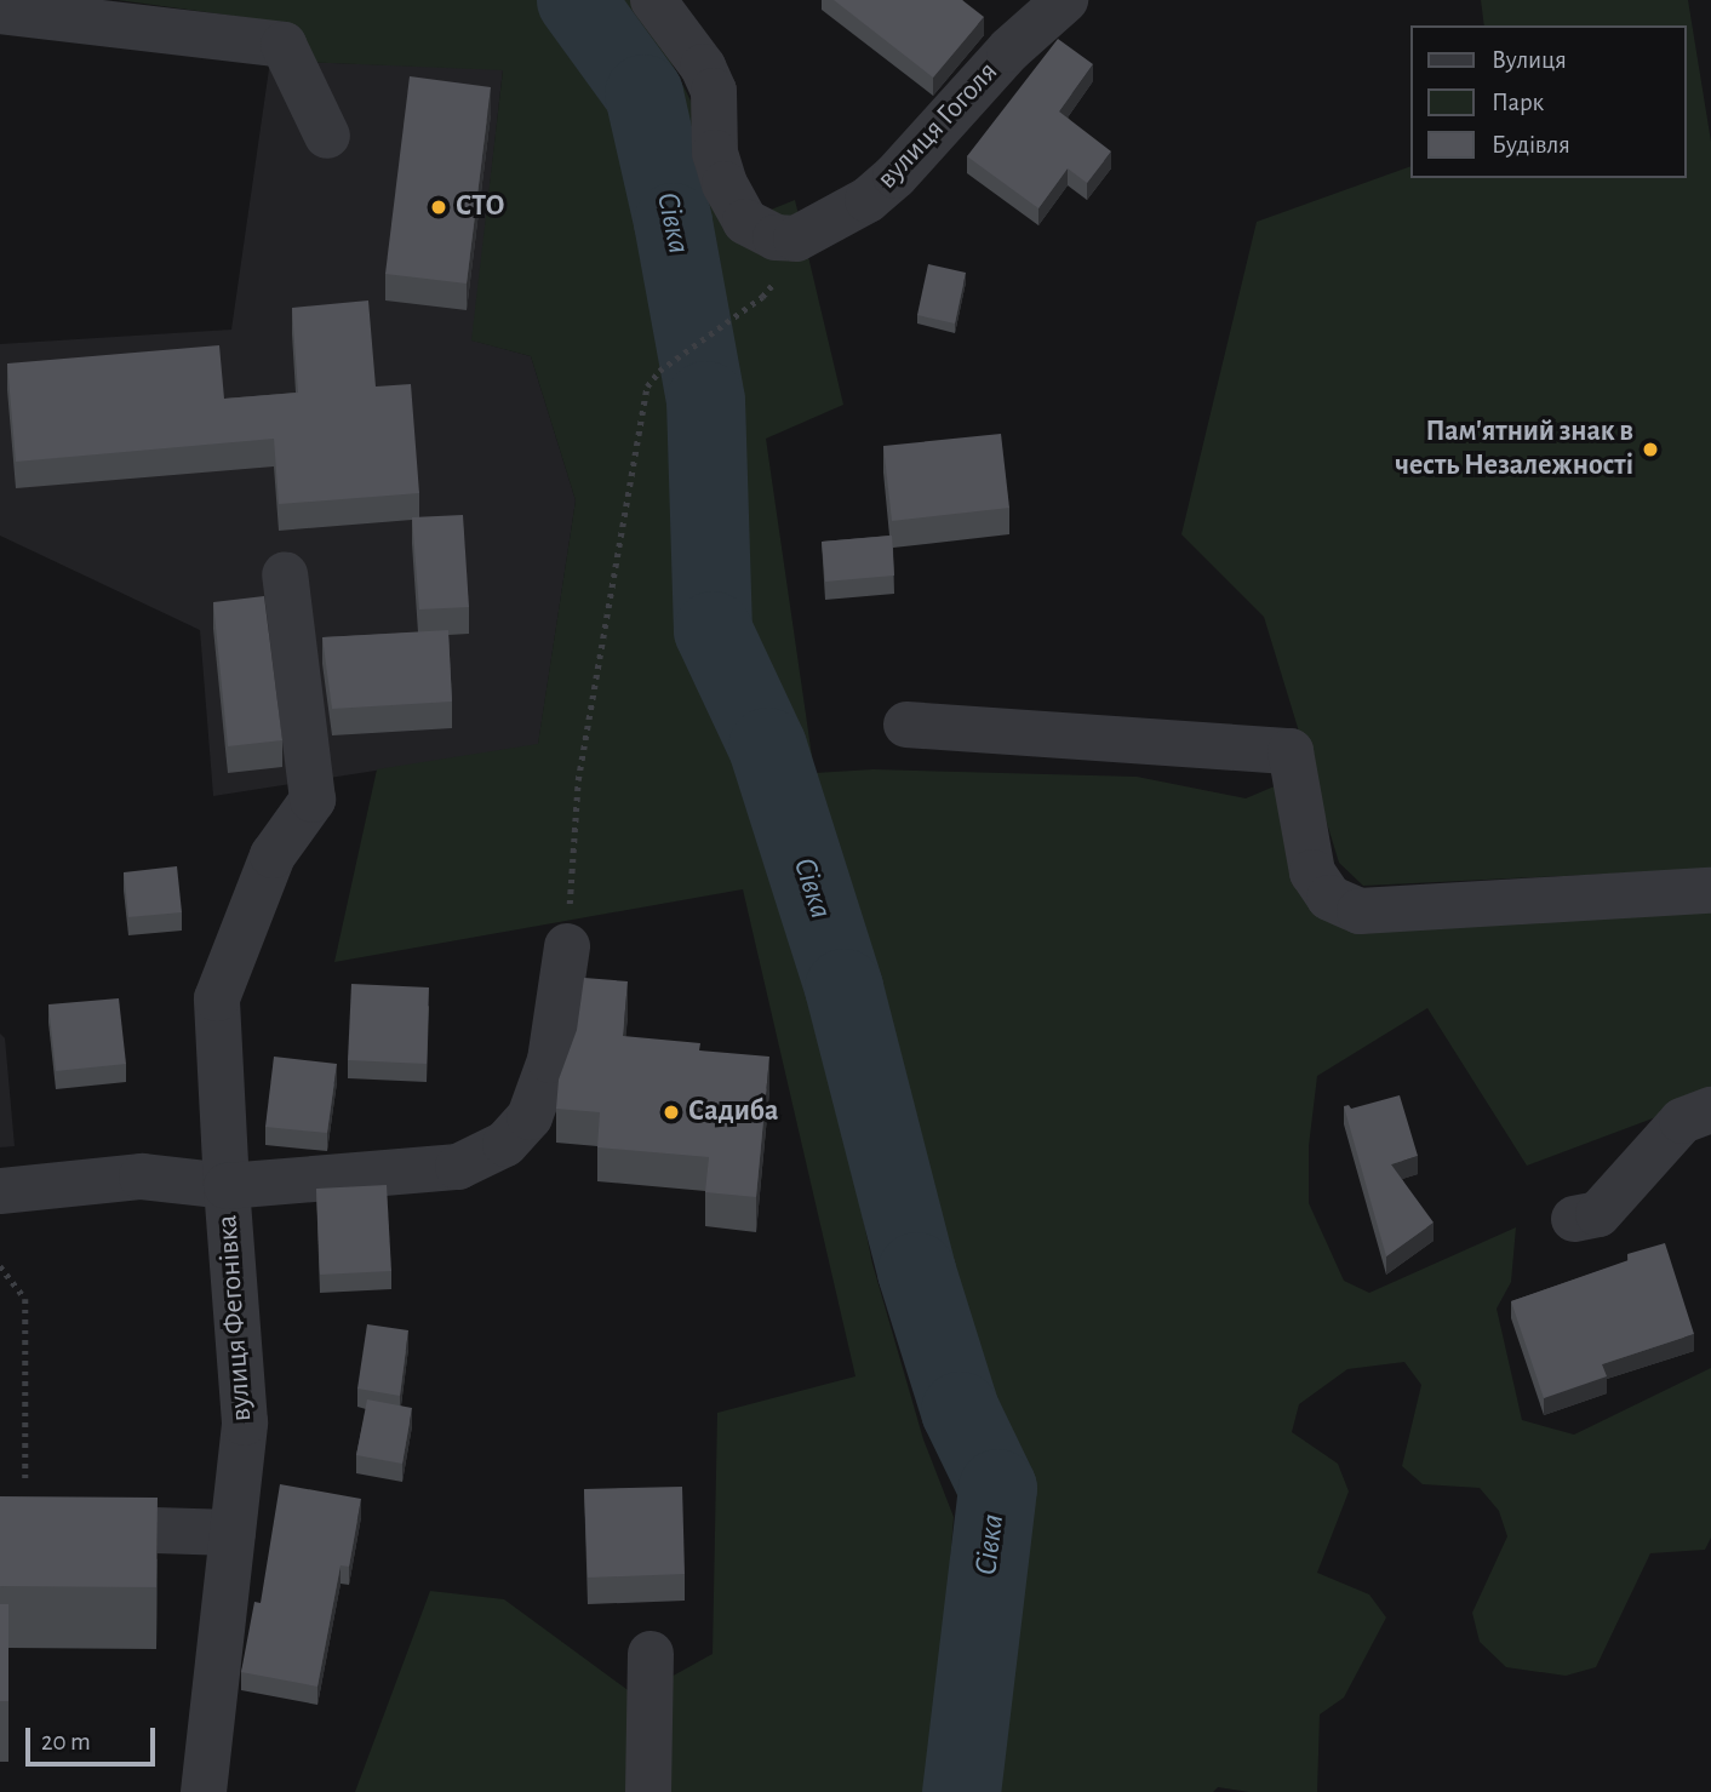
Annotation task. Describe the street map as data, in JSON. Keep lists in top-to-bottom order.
{
  "streets": {
    "street": ["вулиця Гоголя", "вулиця Фегонівка"]
  },
  "water": ["Сівка"],
  "places": ["СТО", "Пам'ятний знак в честь Незалежності", "Садиба"],
  "legend": ["Вулиця", "Парк", "Будівля"],
  "scale_bar": "20 m"
}
